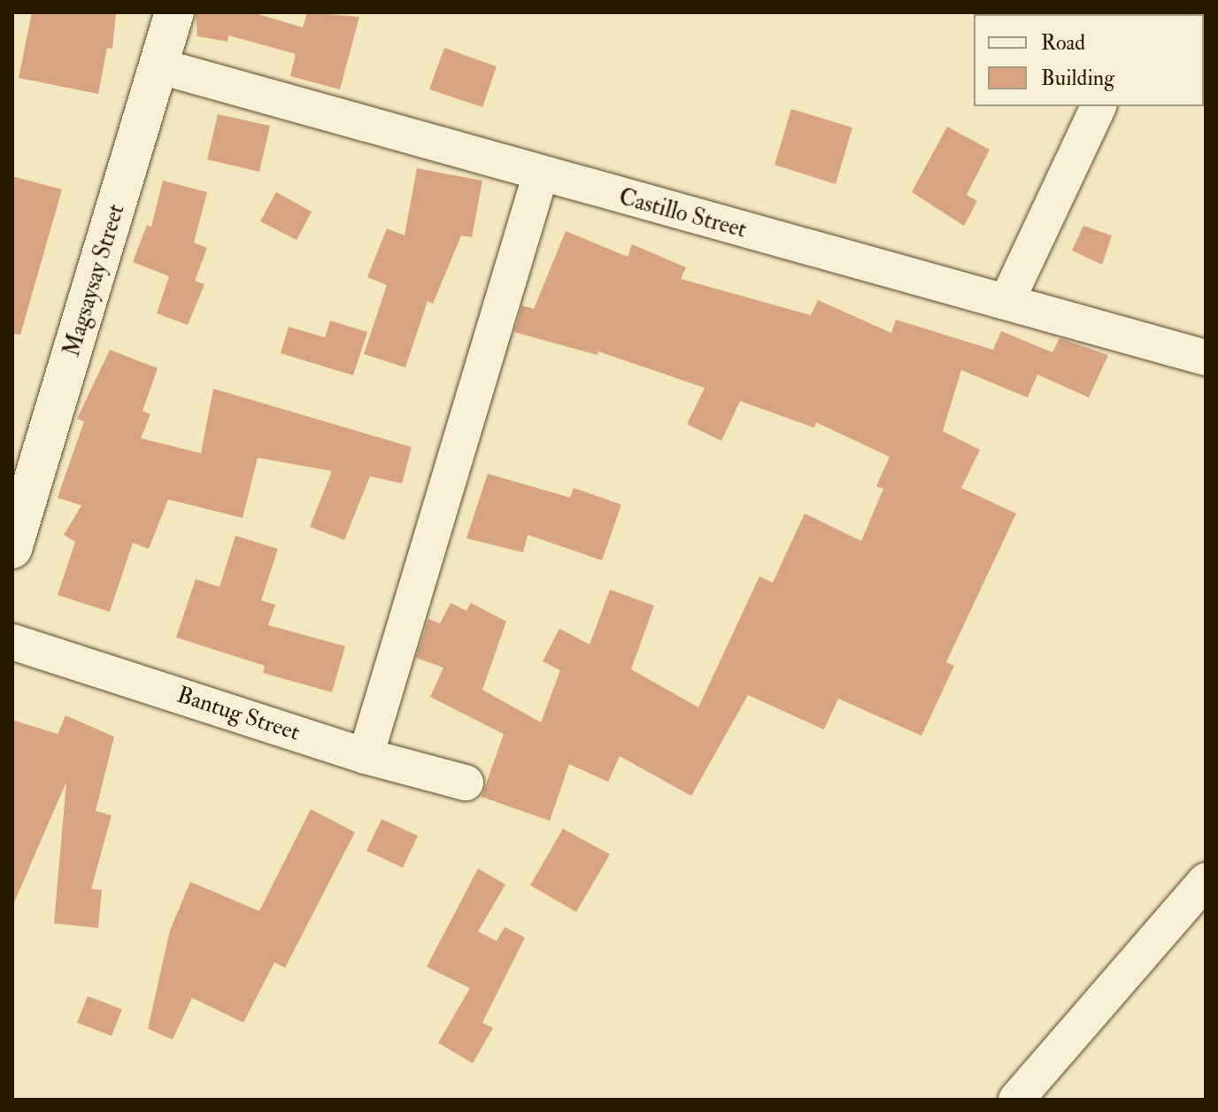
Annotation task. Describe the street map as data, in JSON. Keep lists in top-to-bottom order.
{
  "streets": {
    "street": ["Castillo Street", "Magsaysay Street", "Bantug Street"]
  },
  "crossings": [
    ["Castillo Street", "Magsaysay Street"]
  ],
  "legend": ["Road", "Building"]
}
